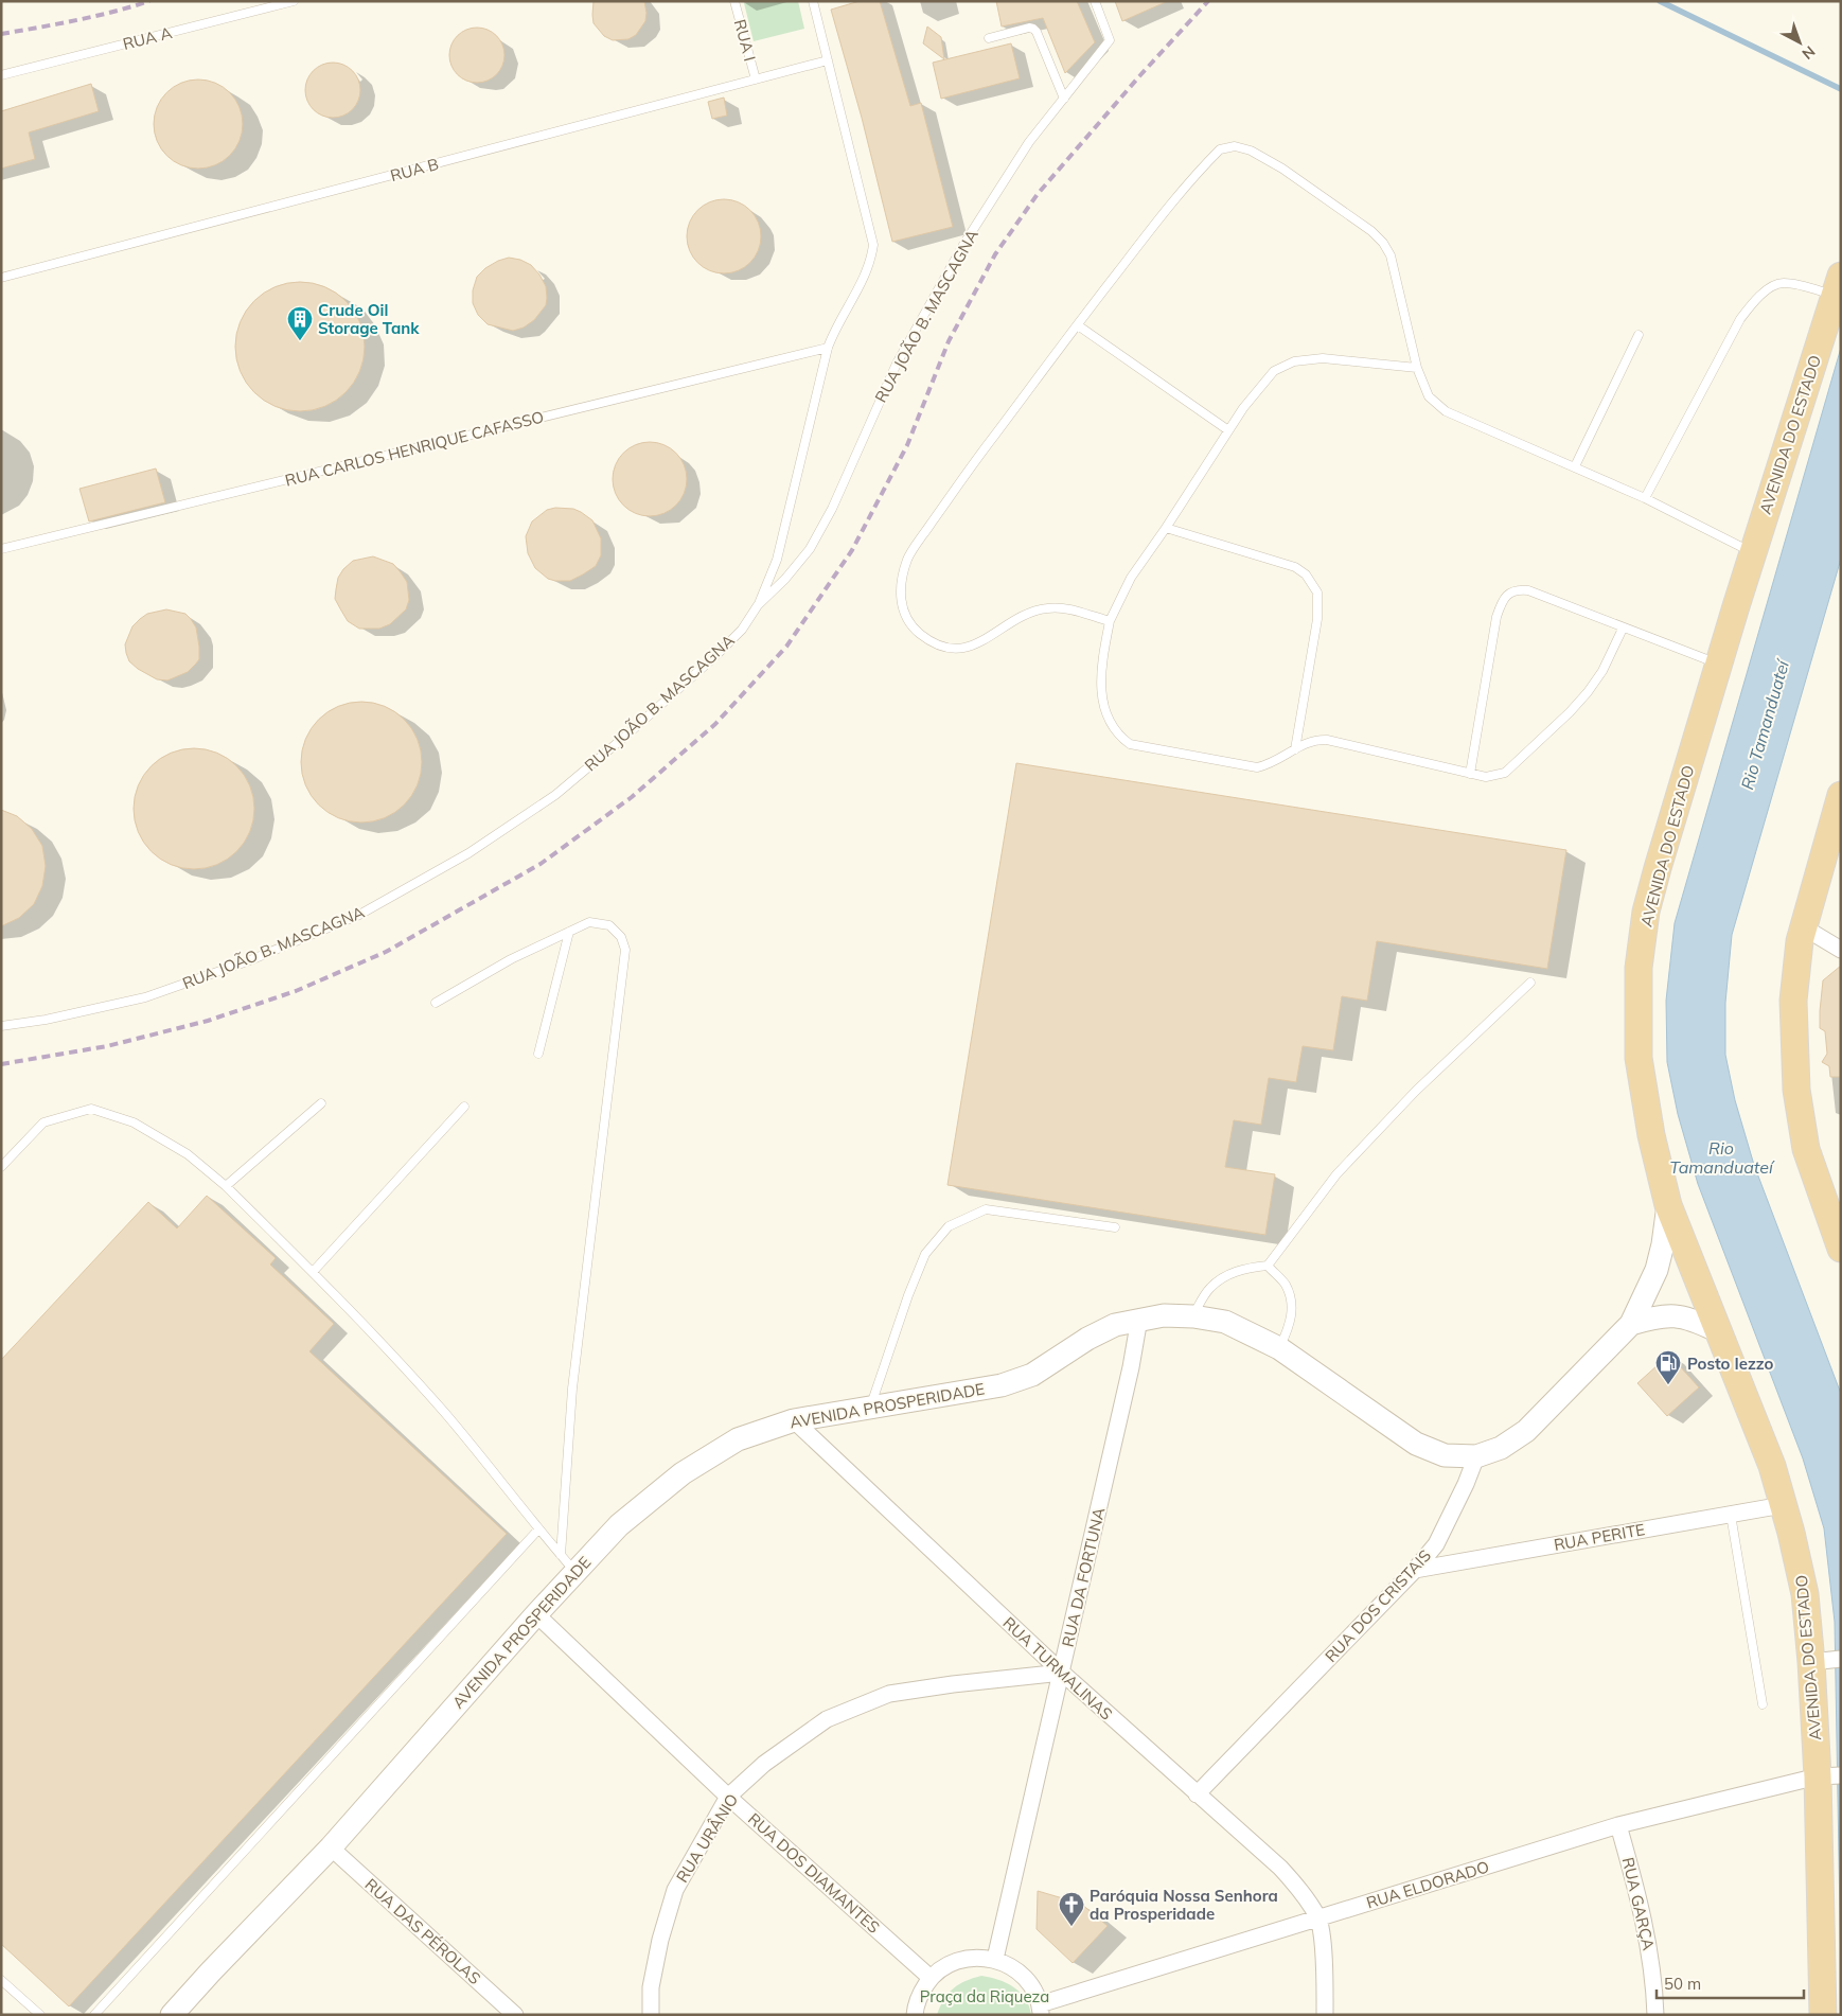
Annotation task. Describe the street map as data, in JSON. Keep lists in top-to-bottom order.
{
  "streets": {
    "highway": ["AVENIDA DO ESTADO"],
    "main road": ["AVENIDA PROSPERIDADE"],
    "street": [
      "RUA PERITE",
      "RUA DA FORTUNA",
      "RUA DOS CRISTAIS",
      "RUA TURMALINAS",
      "RUA URÂNIO",
      "RUA DOS DIAMANTES",
      "RUA ELDORADO",
      "RUA GARÇA",
      "RUA DAS PÉROLAS"
    ],
    "lane": [
      "RUA A",
      "RUA I",
      "RUA B",
      "RUA JOÃO B. MASCAGNA",
      "RUA CARLOS HENRIQUE CAFASSO"
    ]
  },
  "crossings": [
    ["RUA I", "RUA B"],
    ["AVENIDA DO ESTADO", "RUA PERITE"],
    ["AVENIDA DO ESTADO", "RUA ELDORADO"],
    ["AVENIDA PROSPERIDADE", "RUA DA FORTUNA"],
    ["AVENIDA PROSPERIDADE", "RUA DOS CRISTAIS"],
    ["AVENIDA PROSPERIDADE", "RUA TURMALINAS"],
    ["AVENIDA PROSPERIDADE", "RUA DOS DIAMANTES"],
    ["AVENIDA PROSPERIDADE", "RUA DAS PÉROLAS"],
    ["RUA PERITE", "RUA DOS CRISTAIS"],
    ["RUA DA FORTUNA", "RUA TURMALINAS"],
    ["RUA DA FORTUNA", "RUA URÂNIO"],
    ["RUA DOS CRISTAIS", "RUA TURMALINAS"],
    ["RUA TURMALINAS", "RUA URÂNIO"],
    ["RUA TURMALINAS", "RUA ELDORADO"],
    ["RUA URÂNIO", "RUA DOS DIAMANTES"],
    ["RUA ELDORADO", "RUA GARÇA"]
  ],
  "water": ["Rio Tamanduateí"],
  "parks": ["Praça da Riqueza"],
  "places": {
    "building": ["Crude Oil Storage Tank"],
    "fuel station": ["Posto Iezzo"],
    "church": ["Paróquia Nossa Senhora da Prosperidade"]
  },
  "scale_bar": "50 m",
  "north": "bottom right"
}
